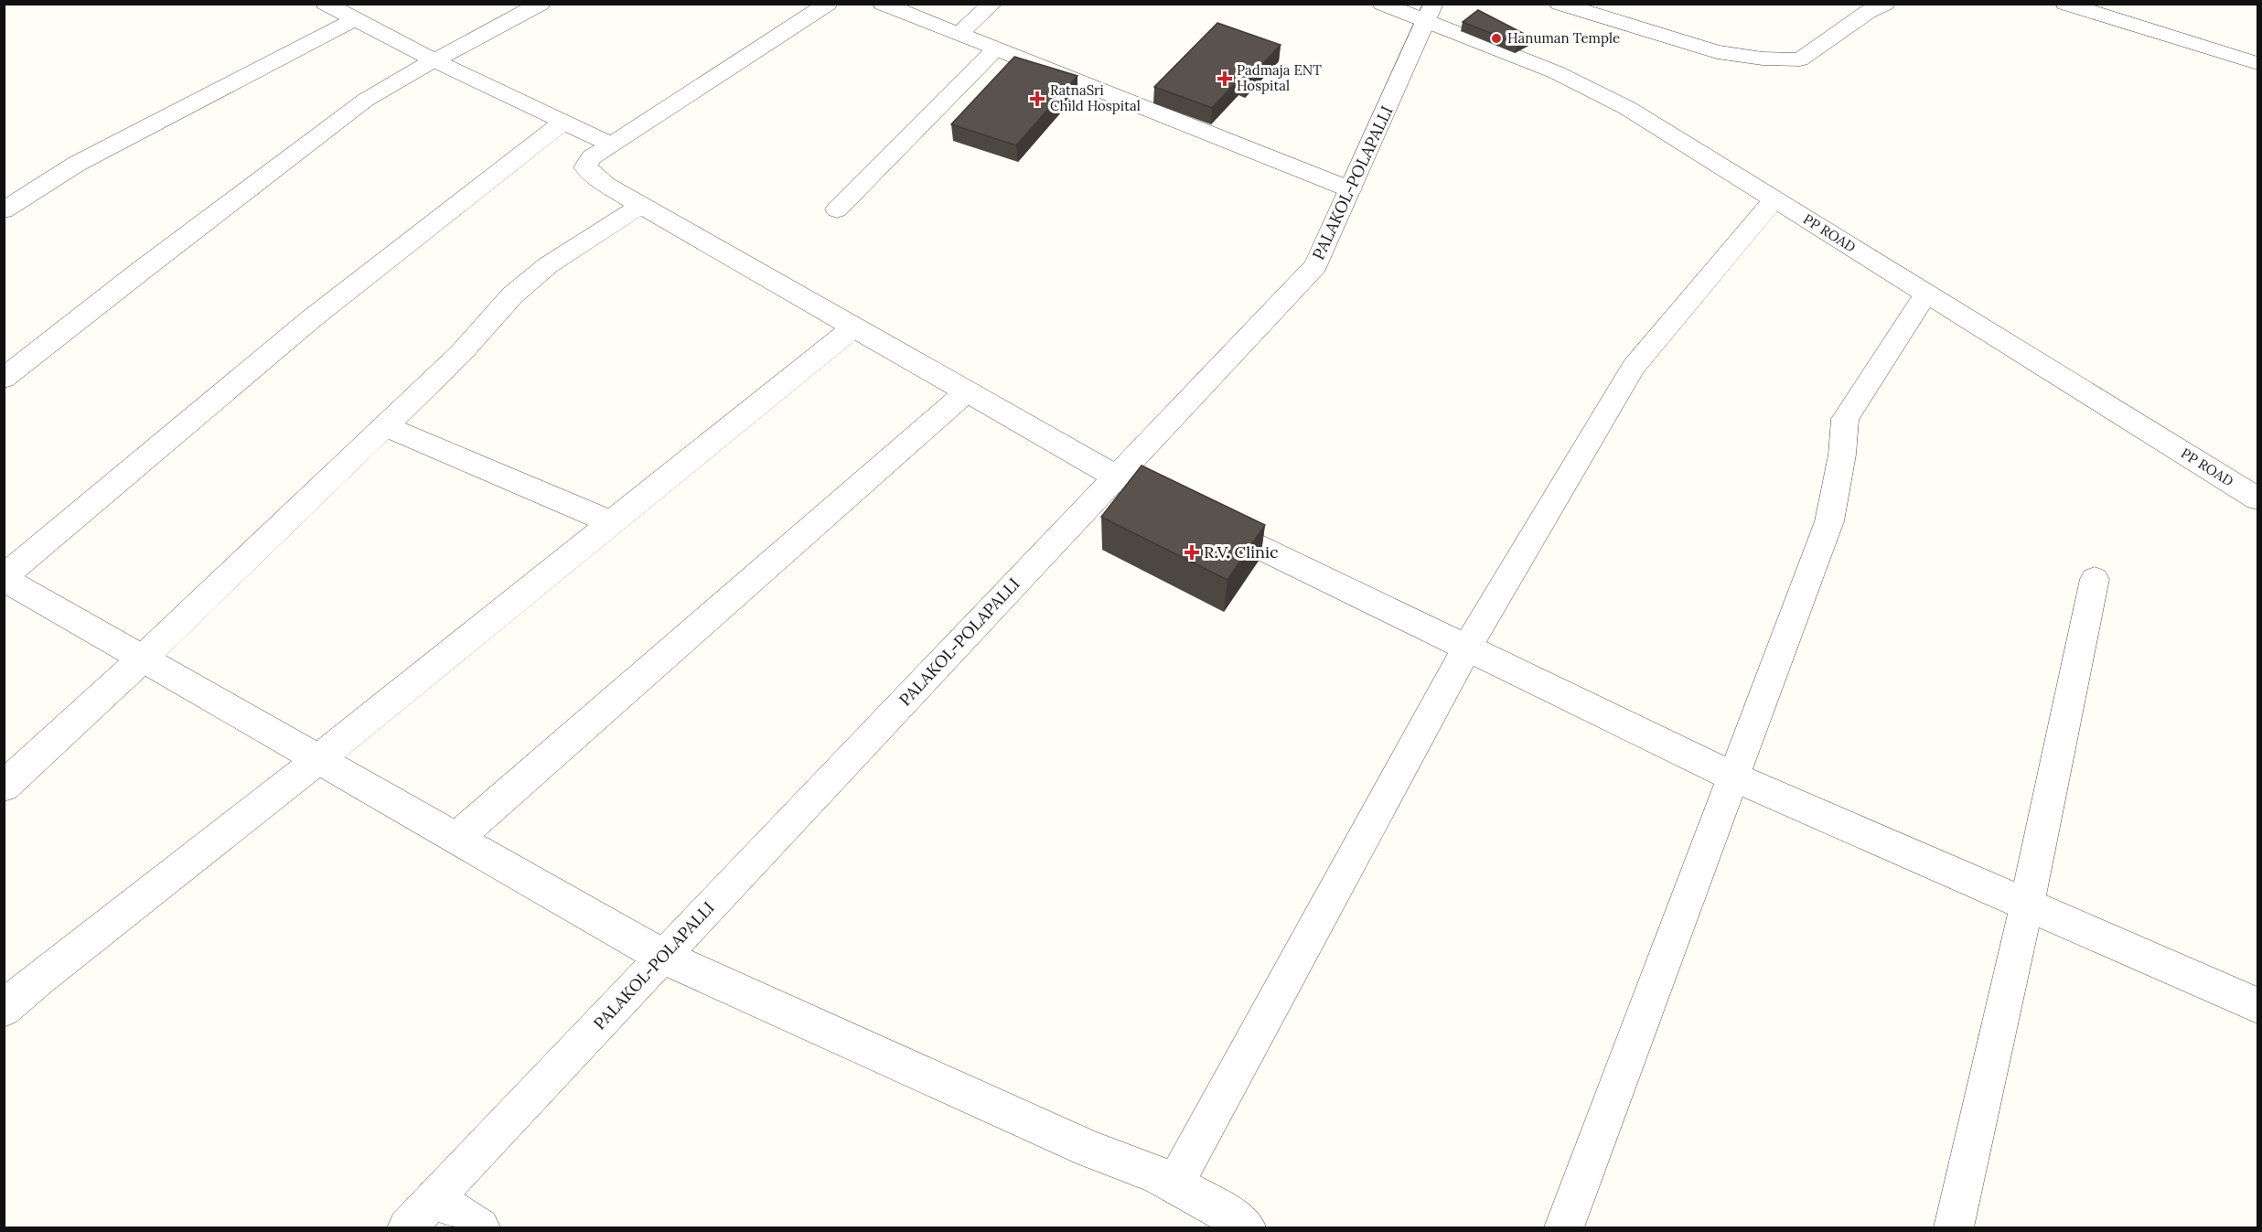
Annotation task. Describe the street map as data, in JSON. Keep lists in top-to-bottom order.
{
  "streets": {
    "street": ["PALAKOL-POLAPALLI", "PP ROAD"]
  },
  "crossings": [
    ["PALAKOL-POLAPALLI", "PP ROAD"]
  ],
  "places": {
    "other": ["Hanuman Temple"],
    "health": ["Padmaja ENT Hospital", "RatnaSri Child Hospital", "R.V. Clinic"]
  }
}
